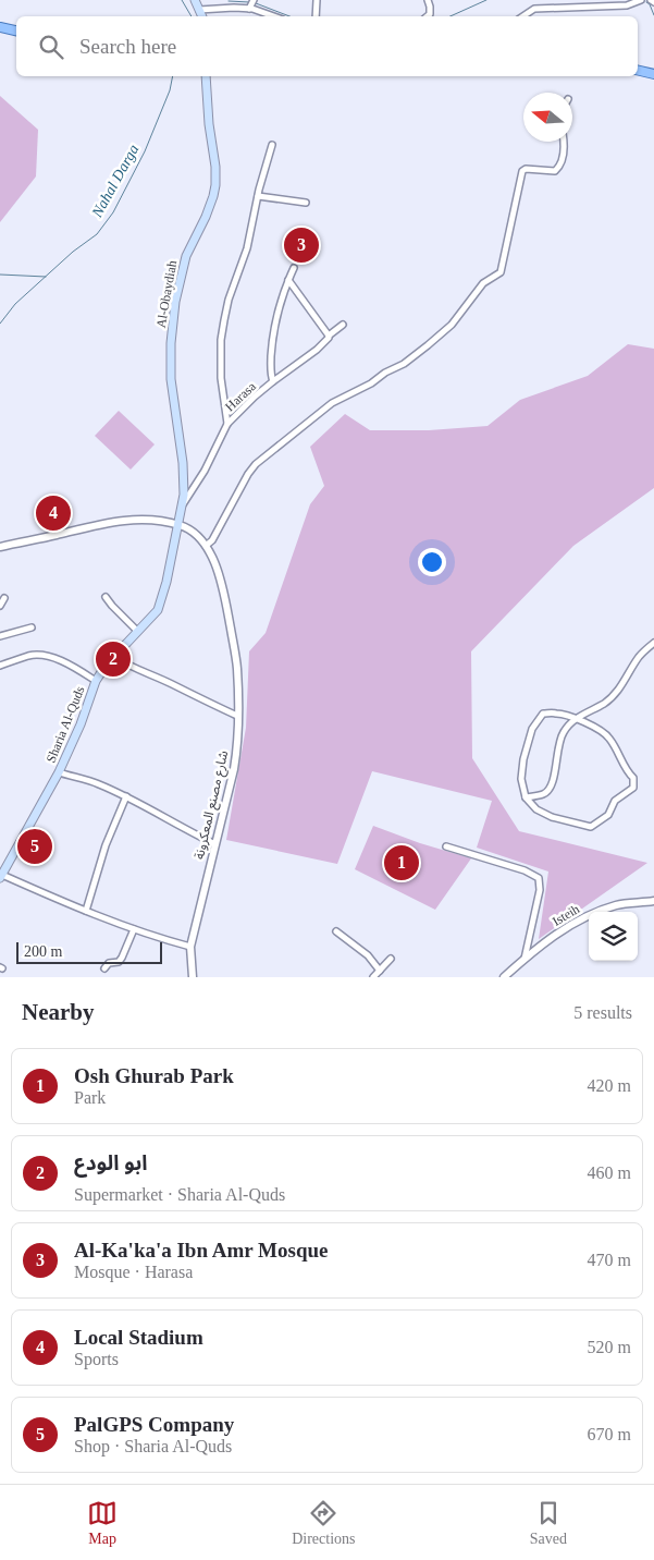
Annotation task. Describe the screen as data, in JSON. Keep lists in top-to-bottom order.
{
  "streets": {
    "main road": ["Al-Obaydiah", "Sharia Al-Quds"],
    "street": ["Harasa", "شارع مصنع المعكرونة", "Isteih"]
  },
  "crossings": [
    ["Al-Obaydiah", "Harasa"],
    ["Al-Obaydiah", "Sharia Al-Quds"],
    ["Al-Obaydiah", "شارع مصنع المعكرونة"],
    ["Sharia Al-Quds", "شارع مصنع المعكرونة"]
  ],
  "water": ["Nahal Darga"],
  "scale_bar": "200 m",
  "north": "left",
  "page": {
    "search": "Search here",
    "pins": [
      "3",
      "4",
      "2",
      "5",
      "1"
    ],
    "scale": "200 m",
    "heading": ["Nearby", "5 results"],
    "list": [
      {
        "mark": "1",
        "name": "Osh Ghurab Park",
        "note": "Park",
        "value": "420 m"
      },
      {
        "mark": "2",
        "name": "ابو الودع",
        "note": "Supermarket · Sharia Al-Quds",
        "value": "460 m"
      },
      {
        "mark": "3",
        "name": "Al-Ka'ka'a Ibn Amr Mosque",
        "note": "Mosque · Harasa",
        "value": "470 m"
      },
      {
        "mark": "4",
        "name": "Local Stadium",
        "note": "Sports",
        "value": "520 m"
      },
      {
        "mark": "5",
        "name": "PalGPS Company",
        "note": "Shop · Sharia Al-Quds",
        "value": "670 m"
      }
    ],
    "nav": ["Map", "Directions", "Saved"]
  }
}
